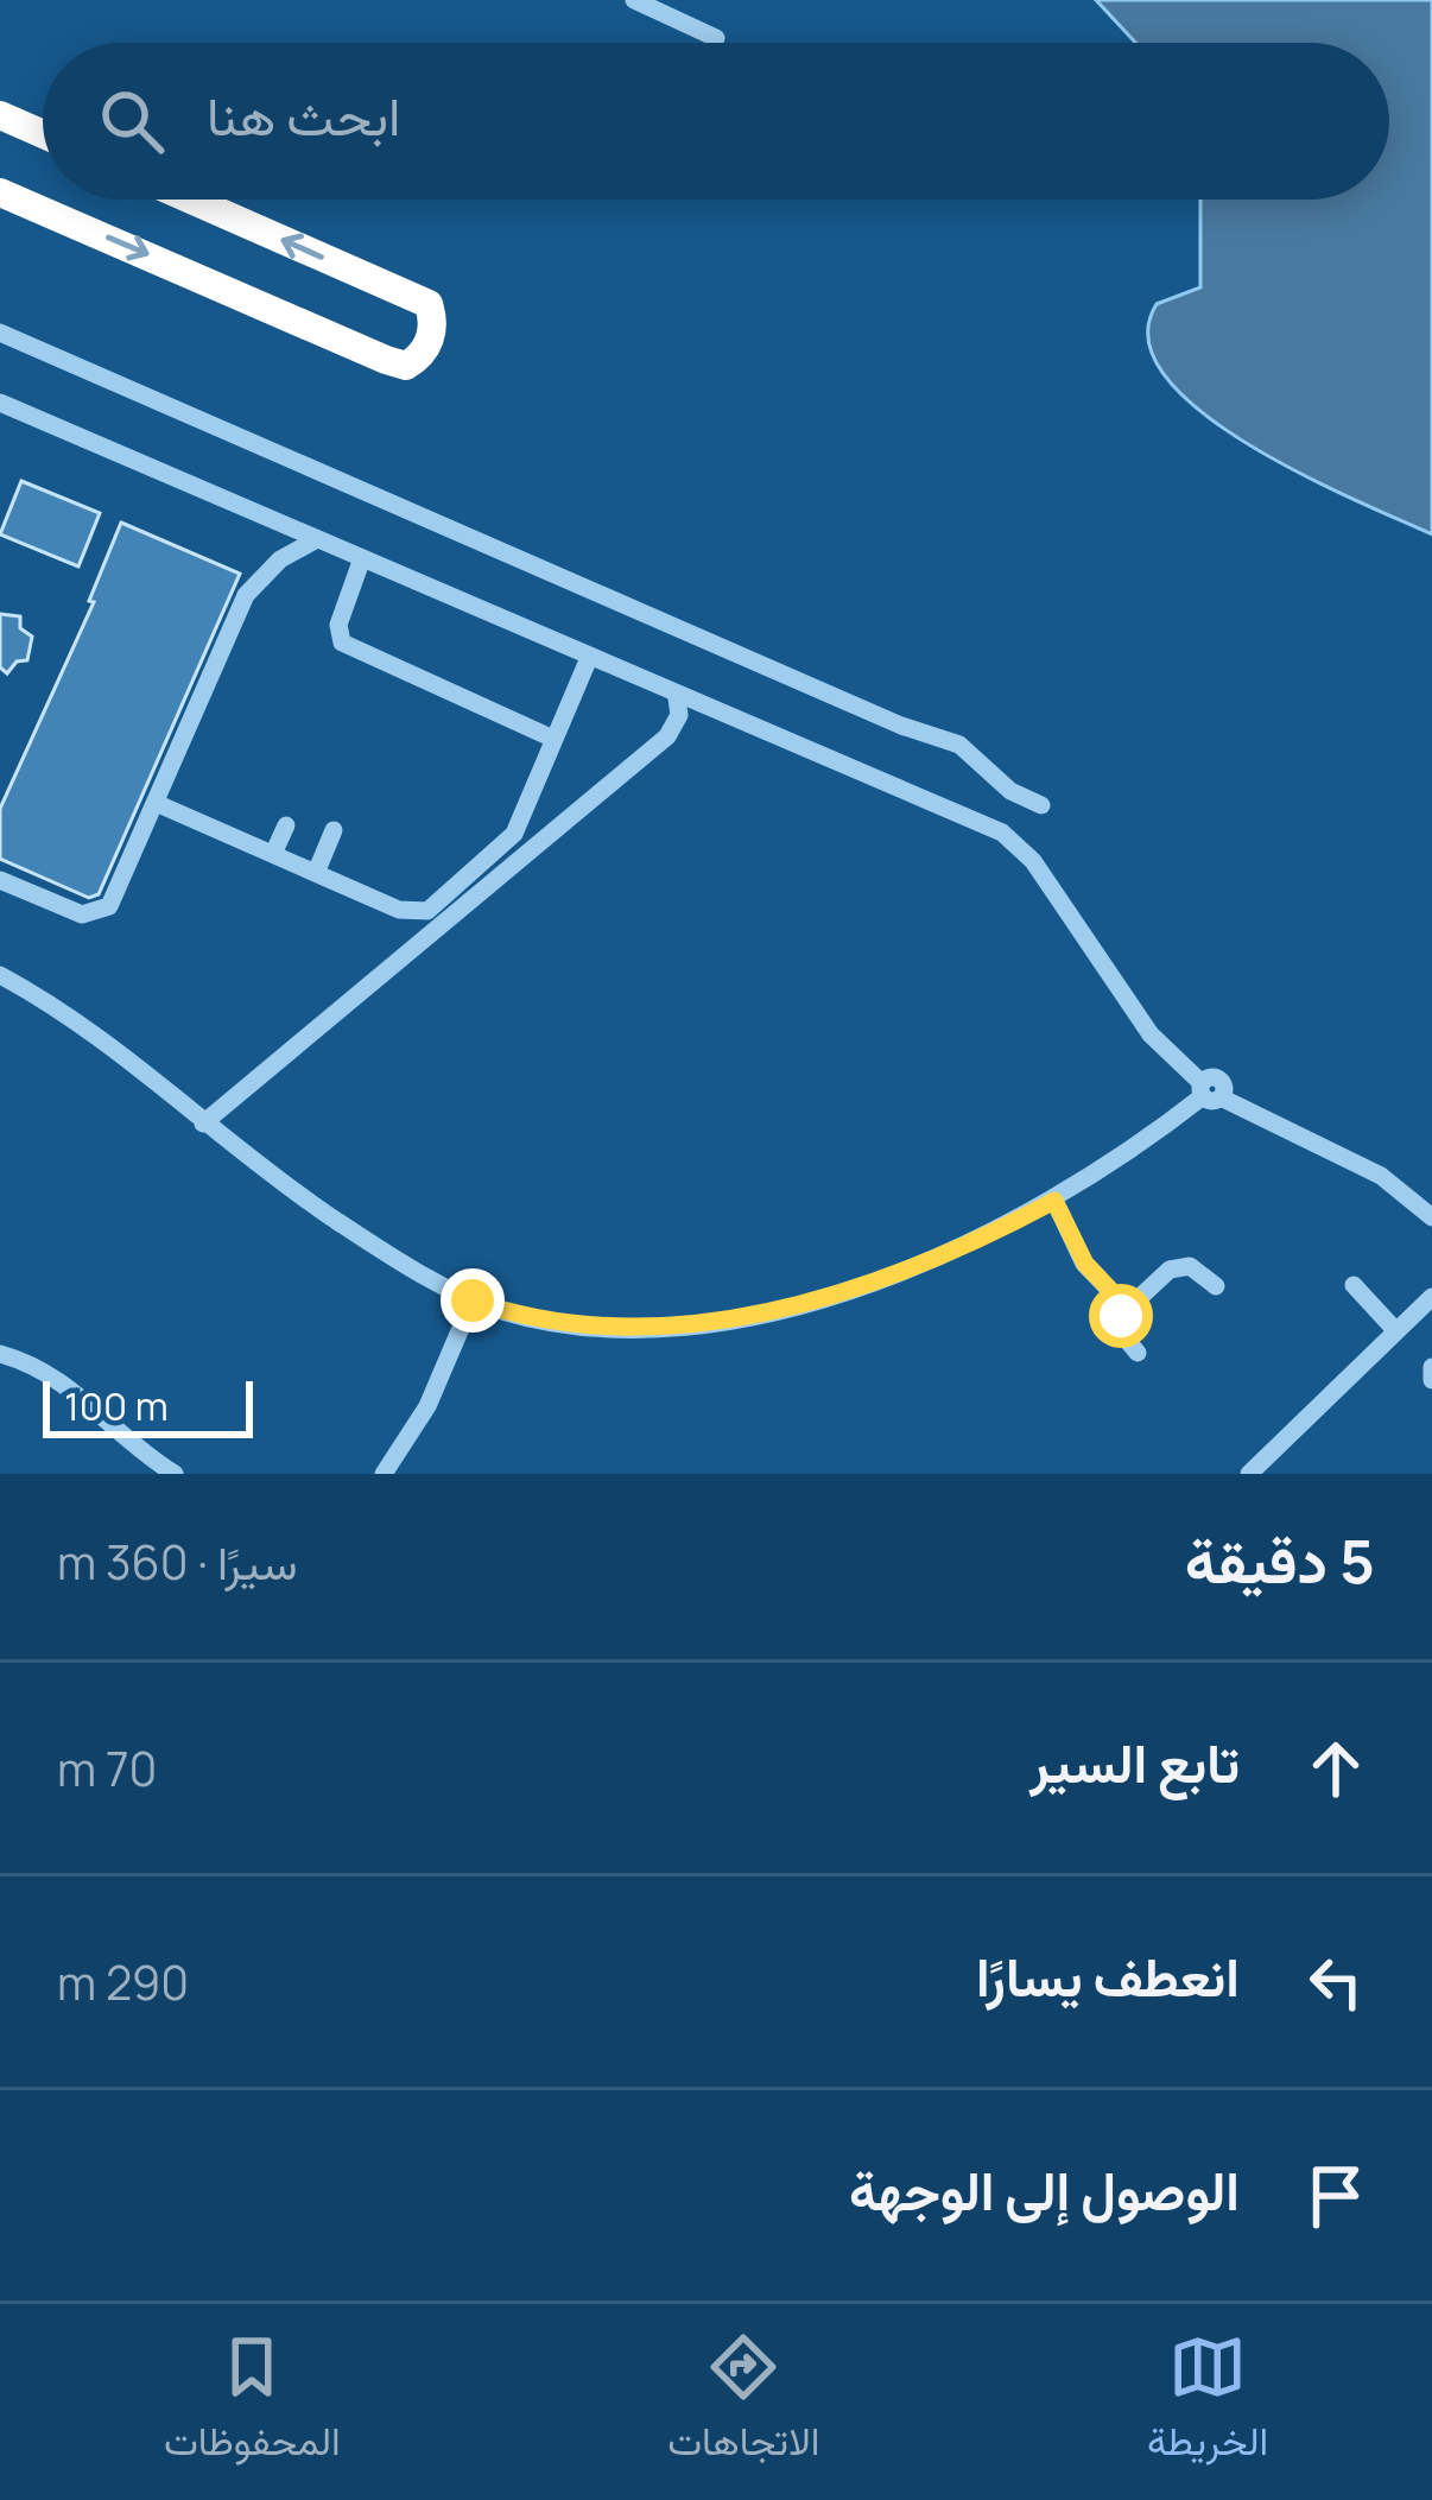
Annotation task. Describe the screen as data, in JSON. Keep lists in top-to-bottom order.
{
  "scale_bar": "100 m",
  "page": {
    "search": "ابحث هنا",
    "scale": "100 m",
    "heading": ["5 دقيقة", "سيرًا · 360 m"],
    "list": [
      ["تابع السير", "70 m"],
      ["انعطف يسارًا", "290 m"],
      "الوصول إلى الوجهة"
    ],
    "nav": ["الخريطة", "الاتجاهات", "المحفوظات"]
  }
}
